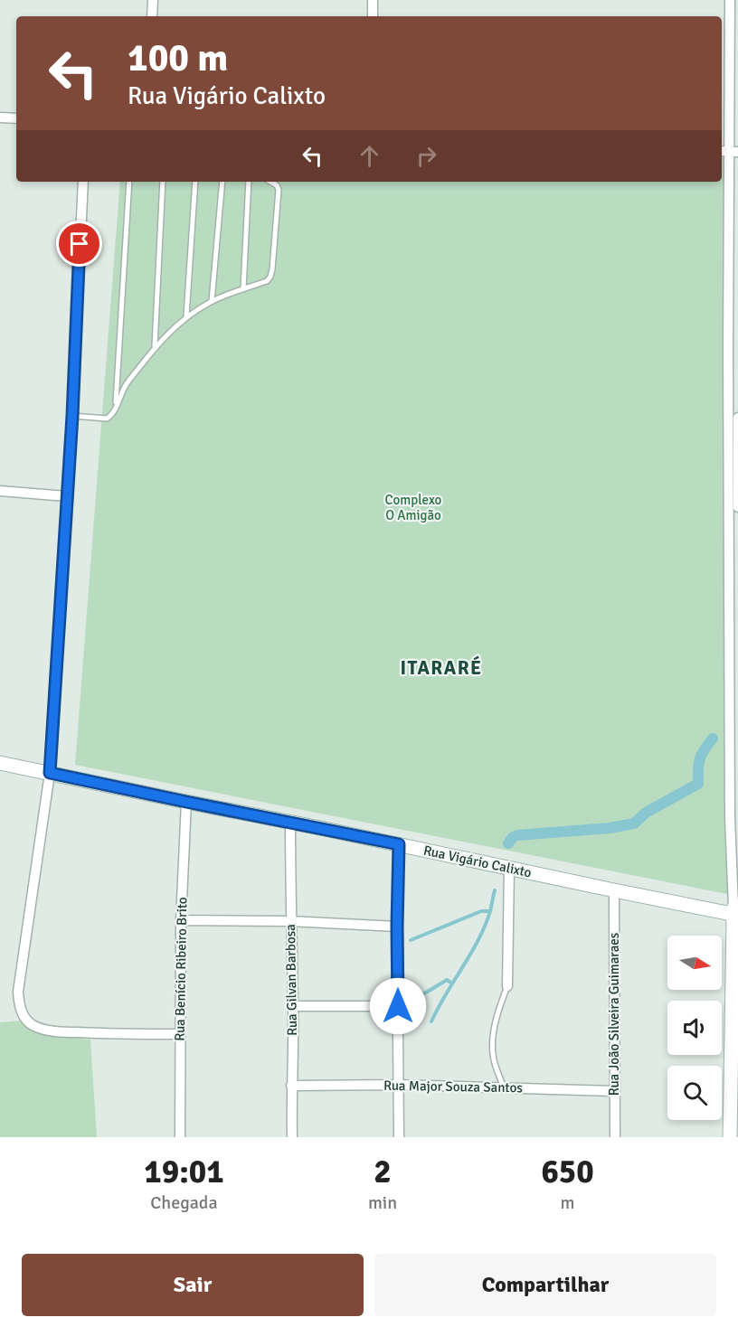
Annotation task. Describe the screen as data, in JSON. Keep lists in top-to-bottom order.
{
  "streets": {
    "main road": ["Rua Vigário Calixto"],
    "street": [
      "Rua Benício Ribeiro Brito",
      "Rua Gilvan Barbosa",
      "Rua João Silveira Guimaraes",
      "Rua Major Souza Santos"
    ]
  },
  "crossings": [
    ["Rua Vigário Calixto", "Rua Benício Ribeiro Brito"],
    ["Rua Vigário Calixto", "Rua Gilvan Barbosa"],
    ["Rua Vigário Calixto", "Rua João Silveira Guimaraes"],
    ["Rua Gilvan Barbosa", "Rua Major Souza Santos"],
    ["Rua João Silveira Guimaraes", "Rua Major Souza Santos"]
  ],
  "districts": ["ITARARÉ"],
  "parks": ["Complexo O Amigão"],
  "north": "right",
  "page": {
    "turn": ["100 m", "Rua Vigário Calixto"],
    "eta": [
      "19:01",
      "Chegada",
      "2",
      "min",
      "650",
      "m"
    ],
    "buttons": ["Sair", "Compartilhar"]
  }
}
